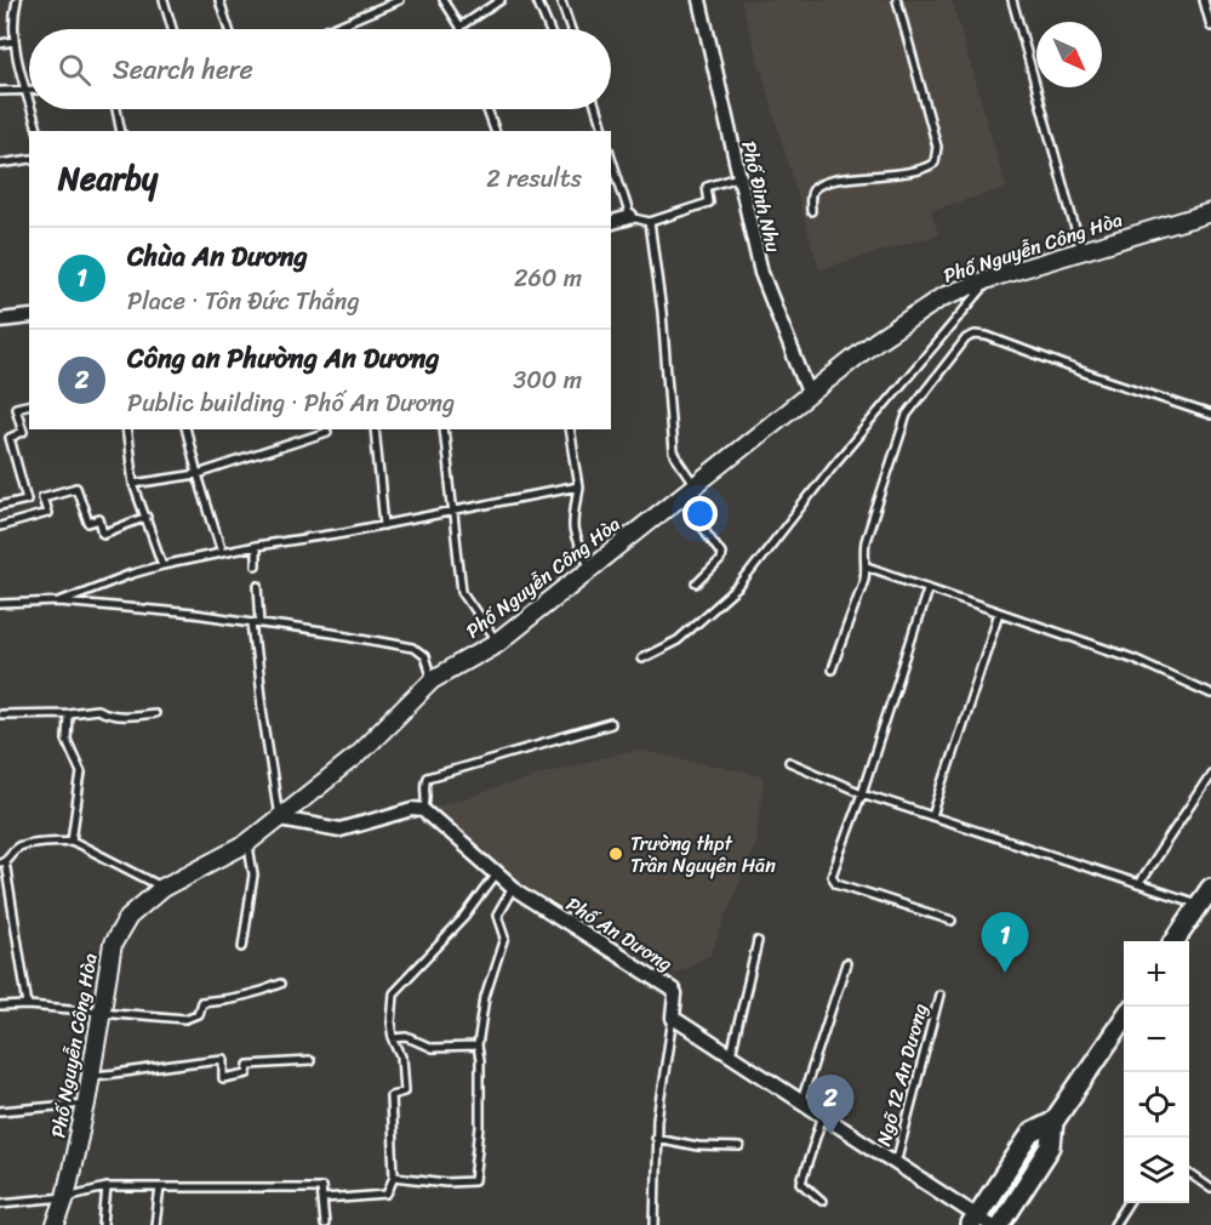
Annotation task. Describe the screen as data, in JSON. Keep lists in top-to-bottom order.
{
  "streets": {
    "street": ["Phố Đinh Nhu", "Phố Nguyễn Công Hòa", "Phố An Dương"],
    "lane": ["Ngõ 12 An Dương"]
  },
  "crossings": [
    ["Phố Đinh Nhu", "Phố Nguyễn Công Hòa"]
  ],
  "places": ["Trường thpt Trần Nguyên Hãn"],
  "north": "bottom right",
  "page": {
    "search": "Search here",
    "heading": ["Nearby", "2 results"],
    "list": [
      {
        "mark": "1",
        "name": "Chùa An Dương",
        "note": "Place · Tôn Đức Thắng",
        "value": "260 m"
      },
      {
        "mark": "2",
        "name": "Công an Phường An Dương",
        "note": "Public building · Phố An Dương",
        "value": "300 m"
      }
    ],
    "pins": ["1", "2"],
    "map_buttons": ["+", "−"]
  }
}
